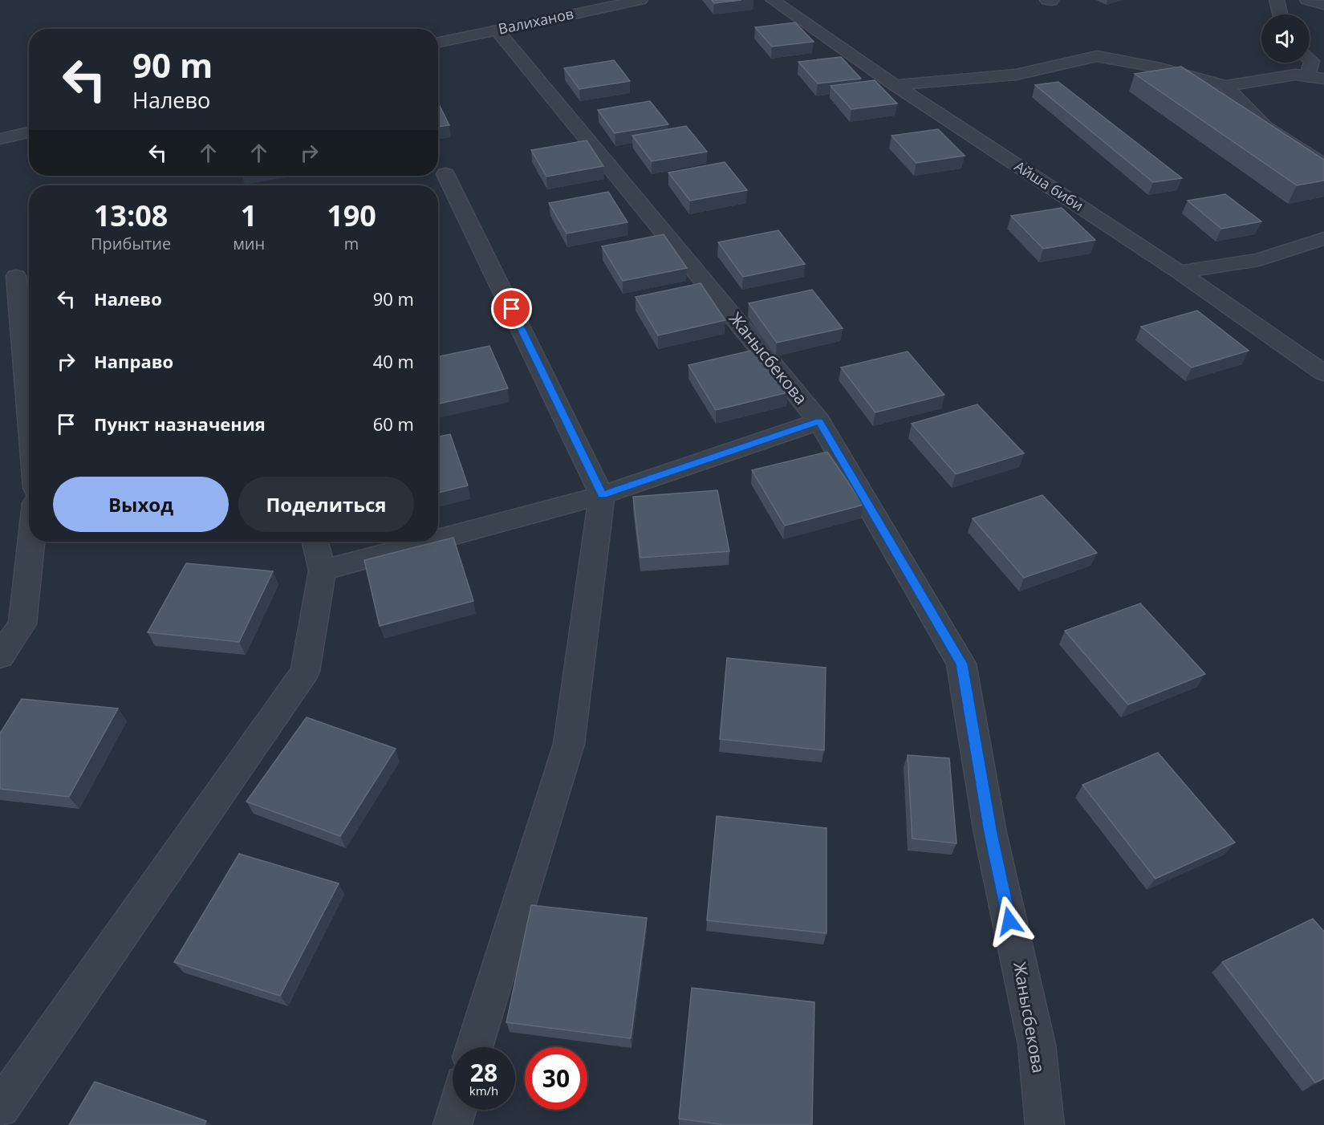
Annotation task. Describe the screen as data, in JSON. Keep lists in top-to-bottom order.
{
  "streets": {
    "street": ["Валиханов", "Айша биби", "Жанысбекова"]
  },
  "crossings": [
    ["Валиханов", "Жанысбекова"]
  ],
  "page": {
    "turn": ["90 m", "Налево"],
    "eta": [
      "13:08",
      "Прибытие",
      "1",
      "мин",
      "190",
      "m"
    ],
    "list": [
      {
        "name": "Налево",
        "value": "90 m"
      },
      {
        "name": "Направо",
        "value": "40 m"
      },
      {
        "name": "Пункт назначения",
        "value": "60 m"
      }
    ],
    "buttons": ["Выход", "Поделиться"],
    "speed": "28 km/h",
    "limit": "30"
  }
}
